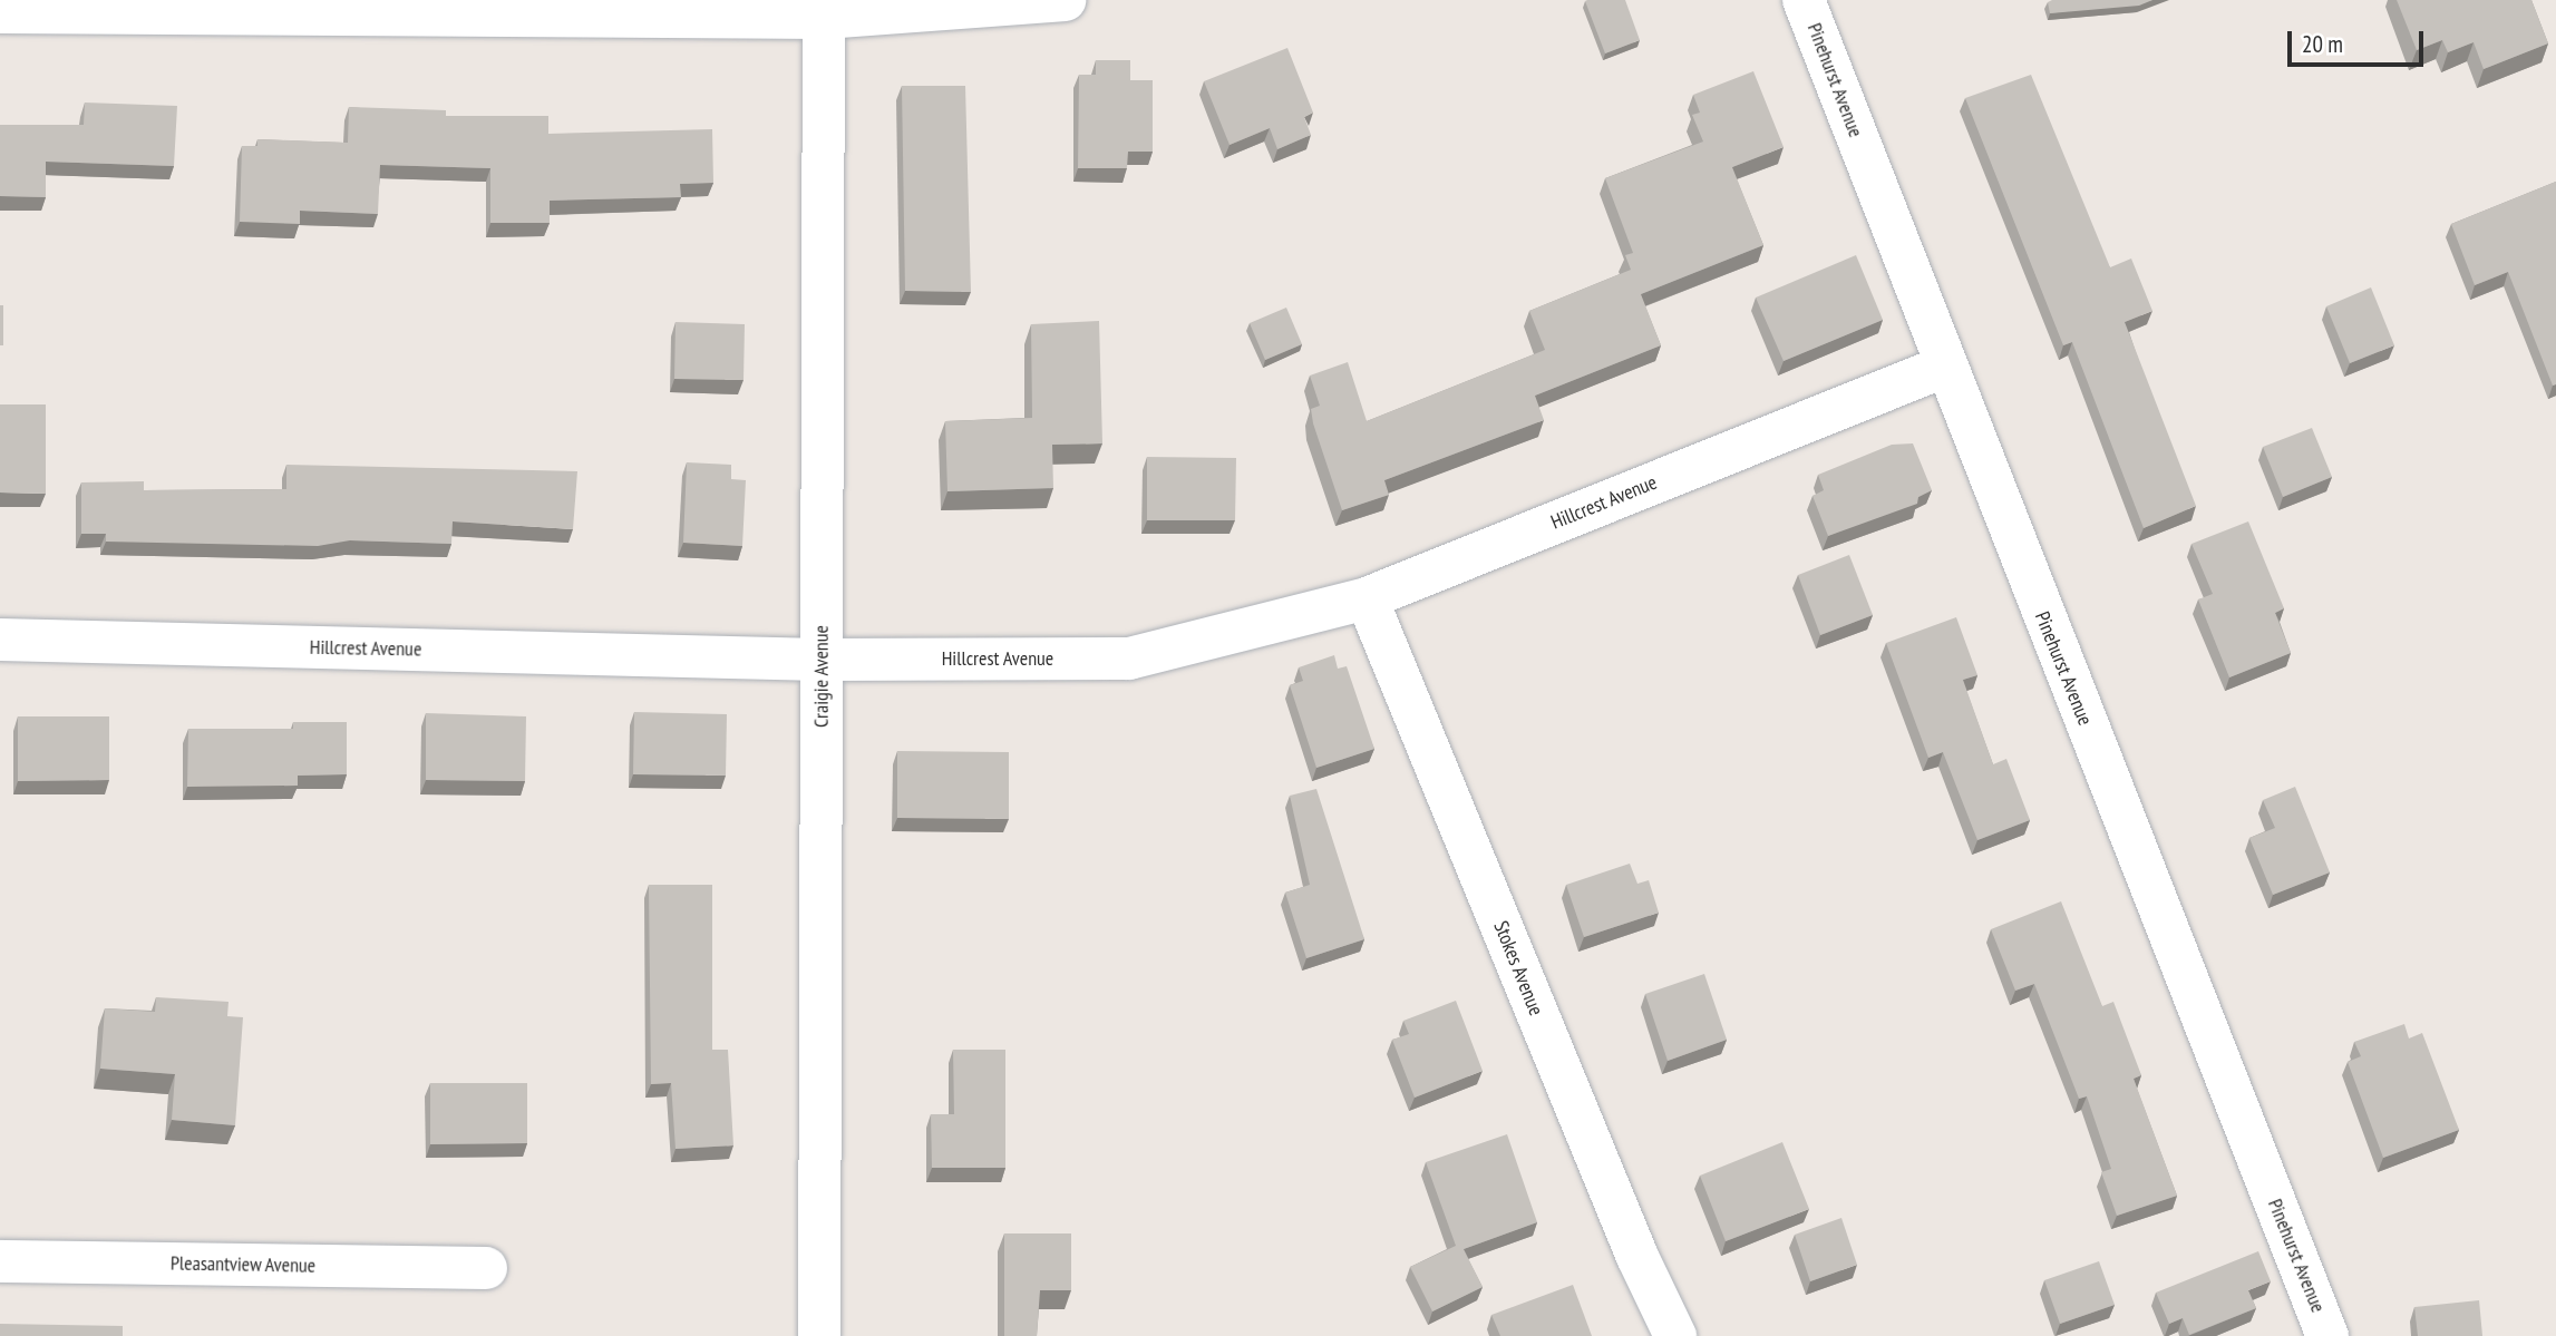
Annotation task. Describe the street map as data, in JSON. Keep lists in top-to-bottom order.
{
  "streets": {
    "street": [
      "Pinehurst Avenue",
      "Hillcrest Avenue",
      "Craigie Avenue",
      "Stokes Avenue",
      "Pleasantview Avenue"
    ]
  },
  "crossings": [
    ["Pinehurst Avenue", "Hillcrest Avenue"],
    ["Hillcrest Avenue", "Craigie Avenue"],
    ["Hillcrest Avenue", "Stokes Avenue"]
  ],
  "scale_bar": "20 m"
}
